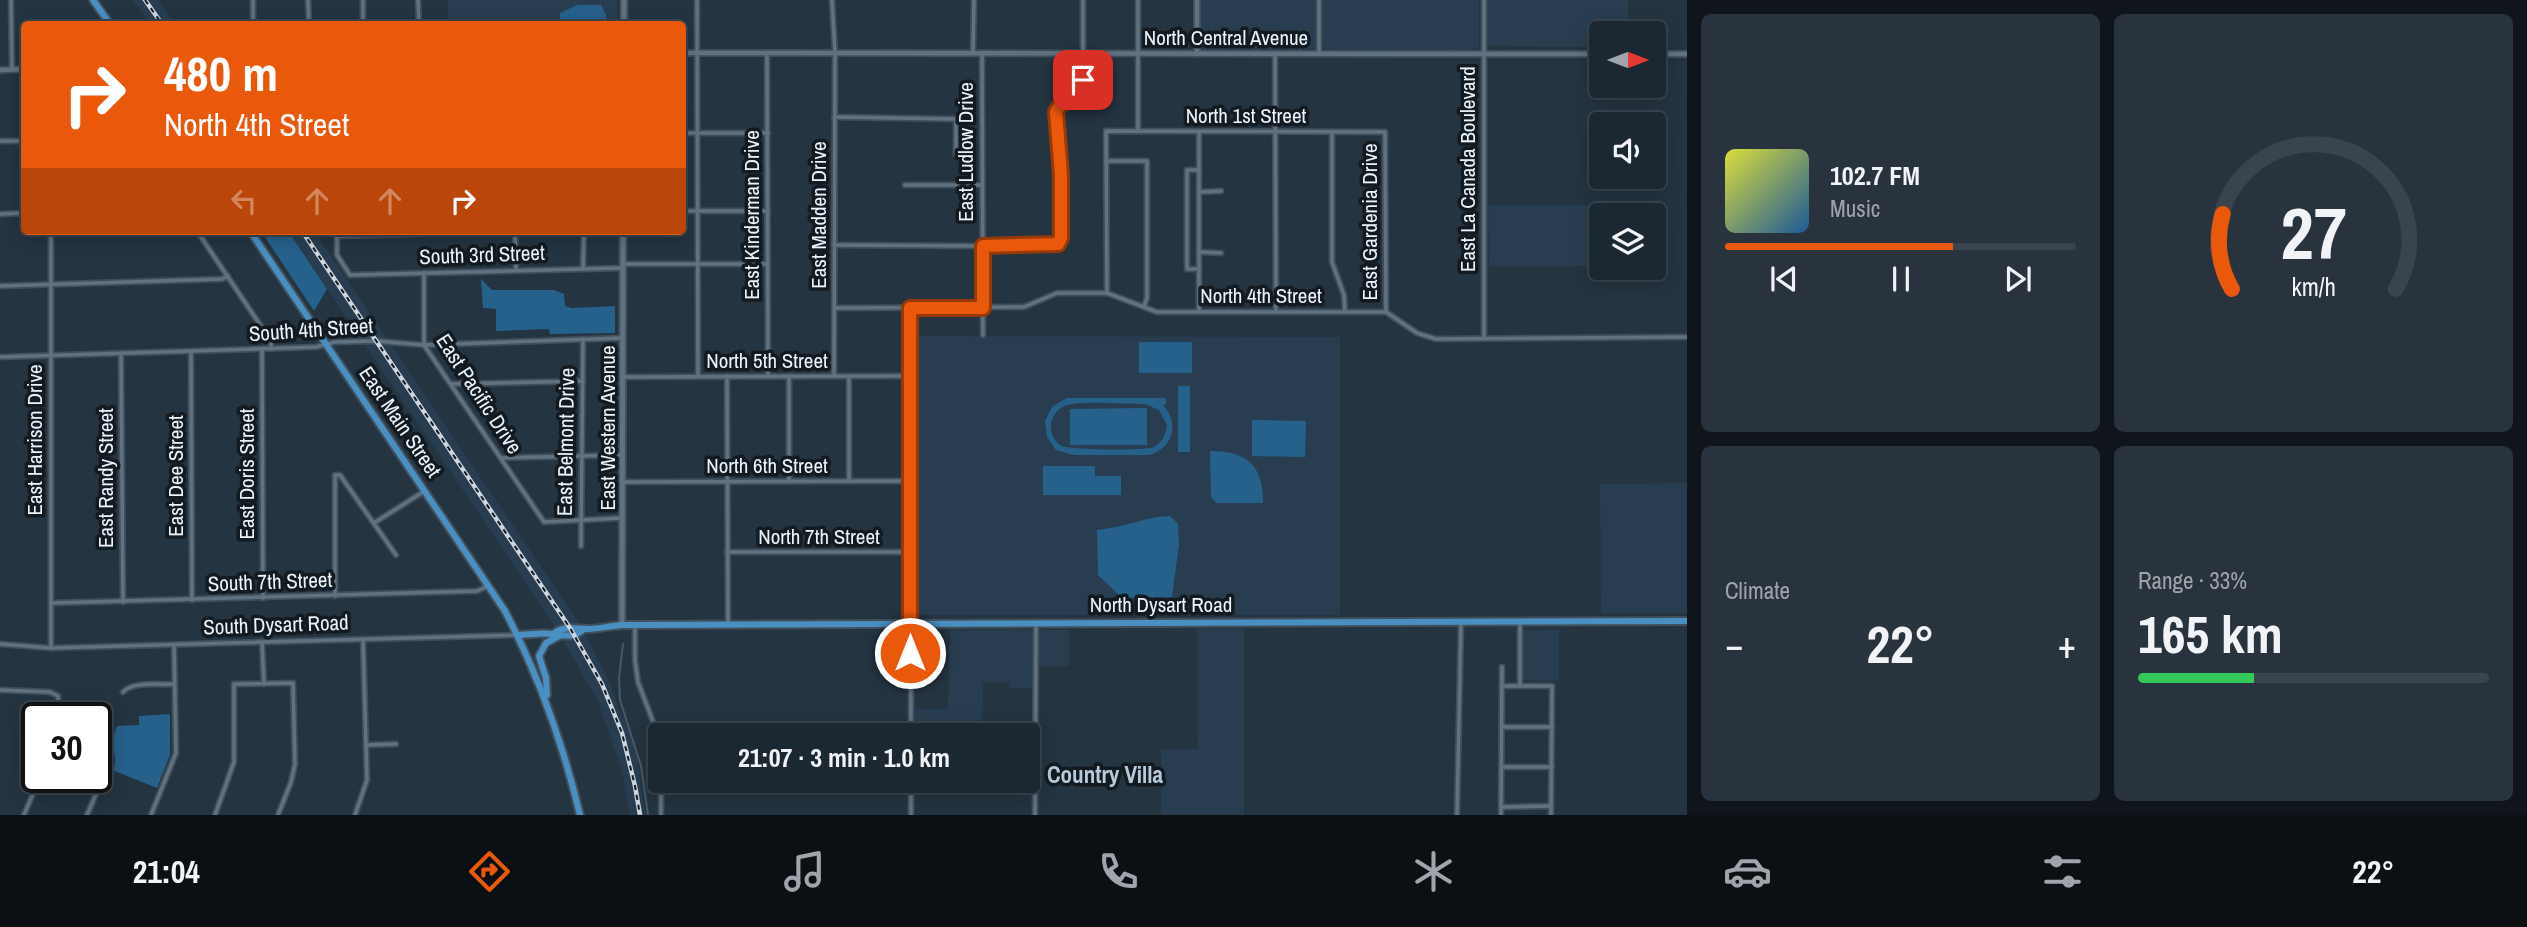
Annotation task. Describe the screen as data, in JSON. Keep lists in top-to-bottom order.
{
  "streets": {
    "main road": [
      "East Main Street",
      "East Western Avenue",
      "North Dysart Road",
      "South Dysart Road"
    ],
    "street": [
      "North Central Avenue",
      "North 1st Street",
      "East Ludlow Drive",
      "East La Canada Boulevard",
      "East Kinderman Drive",
      "East Madden Drive",
      "East Gardenia Drive",
      "South 3rd Street",
      "North 4th Street",
      "South 4th Street",
      "North 5th Street",
      "East Pacific Drive",
      "East Harrison Drive",
      "East Belmont Drive",
      "North 6th Street",
      "East Doris Street",
      "East Dee Street",
      "East Randy Street",
      "North 7th Street",
      "South 7th Street"
    ]
  },
  "crossings": [
    ["North Central Avenue", "East Ludlow Drive"],
    ["North Central Avenue", "East La Canada Boulevard"],
    ["North Central Avenue", "East Kinderman Drive"],
    ["North Central Avenue", "East Madden Drive"],
    ["North 1st Street", "East Gardenia Drive"],
    ["East Ludlow Drive", "North 4th Street"],
    ["East Kinderman Drive", "South 3rd Street"],
    ["East Kinderman Drive", "North 5th Street"],
    ["East Madden Drive", "North 4th Street"],
    ["East Madden Drive", "North 5th Street"],
    ["East Gardenia Drive", "North 4th Street"],
    ["South 3rd Street", "East Pacific Drive"],
    ["South 3rd Street", "East Western Avenue"],
    ["South 4th Street", "East Pacific Drive"],
    ["South 4th Street", "East Main Street"],
    ["South 4th Street", "East Western Avenue"],
    ["South 4th Street", "East Harrison Drive"],
    ["South 4th Street", "East Belmont Drive"],
    ["South 4th Street", "East Doris Street"],
    ["South 4th Street", "East Dee Street"],
    ["South 4th Street", "East Randy Street"],
    ["North 5th Street", "East Western Avenue"],
    ["East Pacific Drive", "East Belmont Drive"],
    ["East Main Street", "South 7th Street"],
    ["East Main Street", "South Dysart Road"],
    ["East Western Avenue", "North 6th Street"],
    ["East Western Avenue", "South Dysart Road"],
    ["East Harrison Drive", "South 7th Street"],
    ["East Harrison Drive", "South Dysart Road"],
    ["East Doris Street", "South 7th Street"],
    ["East Dee Street", "South 7th Street"],
    ["East Randy Street", "South 7th Street"],
    ["North Dysart Road", "South Dysart Road"]
  ],
  "districts": ["Country Villa"],
  "north": "right",
  "page": {
    "turn": ["480 m", "North 4th Street"],
    "song": ["102.7 FM", "Music"],
    "tile": [
      "Climate",
      ["Range · 33%", "165 km"]
    ],
    "heat": ["−", "22°", "+"],
    "limit": "30",
    "trip": "21:07 · 3 min · 1.0 km",
    "tabs": ["21:04", "22°"],
    "gauge": ["27", "km/h"]
  }
}
